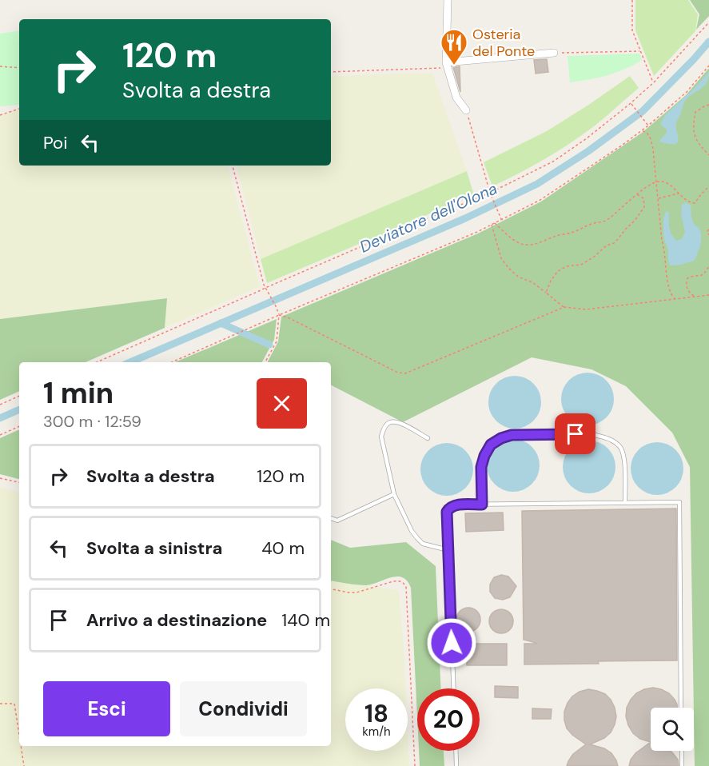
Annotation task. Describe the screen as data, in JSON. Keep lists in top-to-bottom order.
{
  "water": ["Deviatore dell'Olona"],
  "places": {
    "restaurant": ["Osteria del Ponte"]
  },
  "page": {
    "turn": ["120 m", "Svolta a destra"],
    "then": "Poi",
    "heading": ["1 min", "300 m · 12:59"],
    "list": [
      {
        "name": "Svolta a destra",
        "value": "120 m"
      },
      {
        "name": "Svolta a sinistra",
        "value": "40 m"
      },
      {
        "name": "Arrivo a destinazione",
        "value": "140 m"
      }
    ],
    "buttons": ["Esci", "Condividi"],
    "speed": "18 km/h",
    "limit": "20"
  }
}
